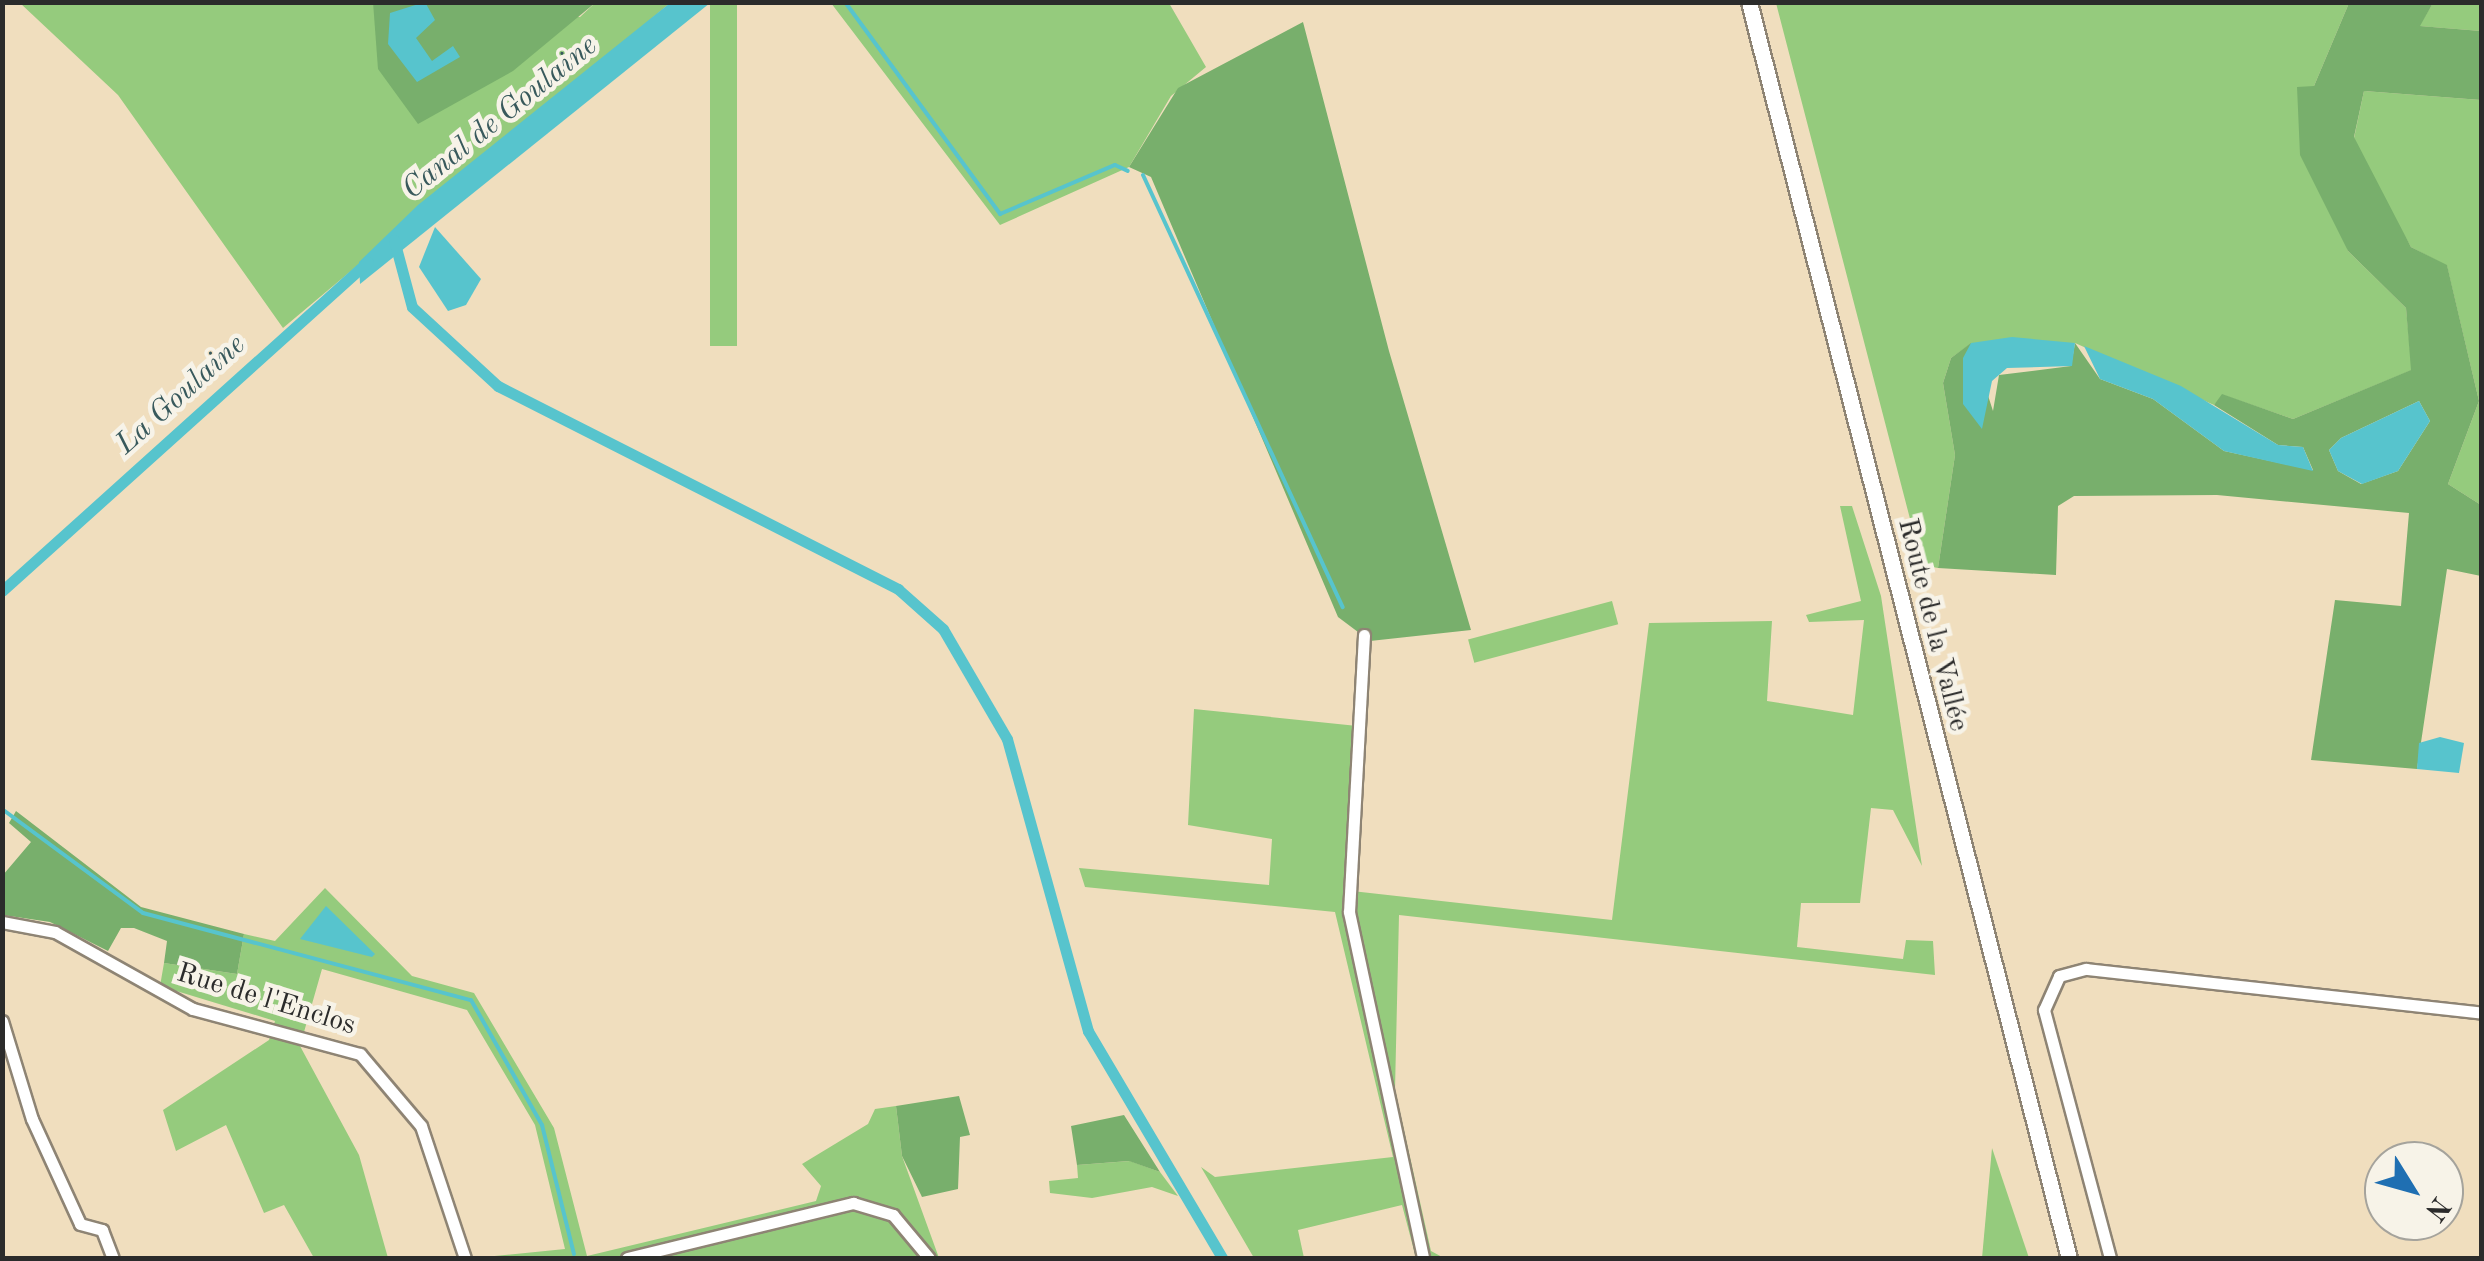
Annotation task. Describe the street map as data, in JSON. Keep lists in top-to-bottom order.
{
  "streets": {
    "main road": ["Route de la Vallée"],
    "street": ["Rue de l'Enclos"]
  },
  "water": ["Canal de Goulaine", "La Goulaine"],
  "north": "bottom right"
}
